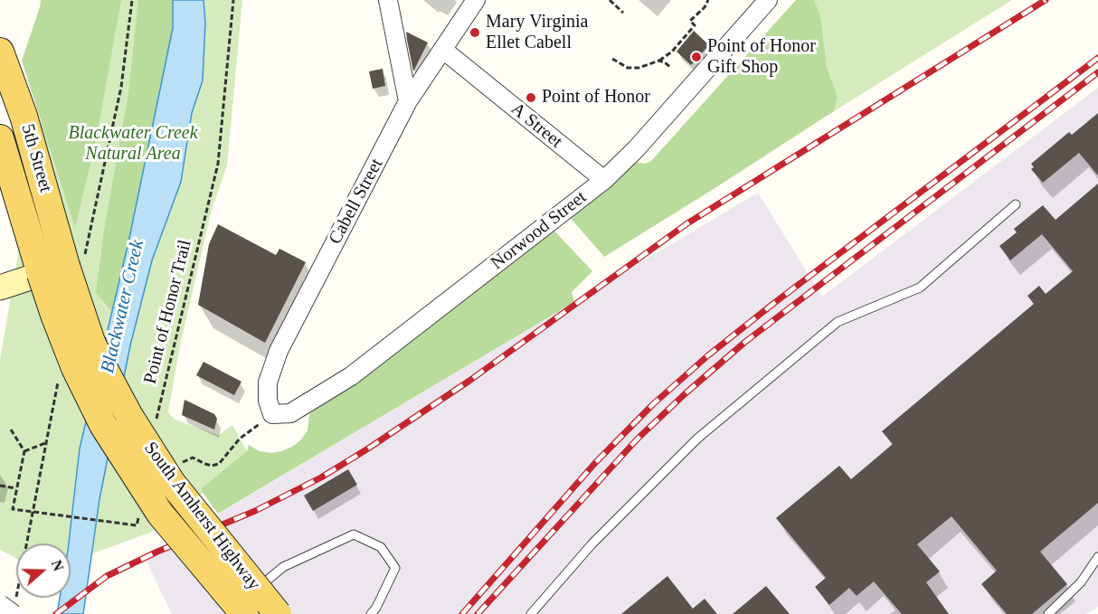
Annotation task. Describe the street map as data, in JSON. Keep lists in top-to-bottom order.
{
  "streets": {
    "main road": ["5th Street", "South Amherst Highway"],
    "street": ["A Street", "Cabell Street", "Norwood Street"],
    "path": ["Point of Honor Trail"]
  },
  "crossings": [
    ["A Street", "Cabell Street"],
    ["A Street", "Norwood Street"],
    ["5th Street", "South Amherst Highway"],
    ["Cabell Street", "Norwood Street"]
  ],
  "water": ["Blackwater Creek"],
  "parks": ["Blackwater Creek Natural Area"],
  "places": ["Mary Virginia Ellet Cabell", "Point of Honor Gift Shop", "Point of Honor"],
  "north": "right"
}
